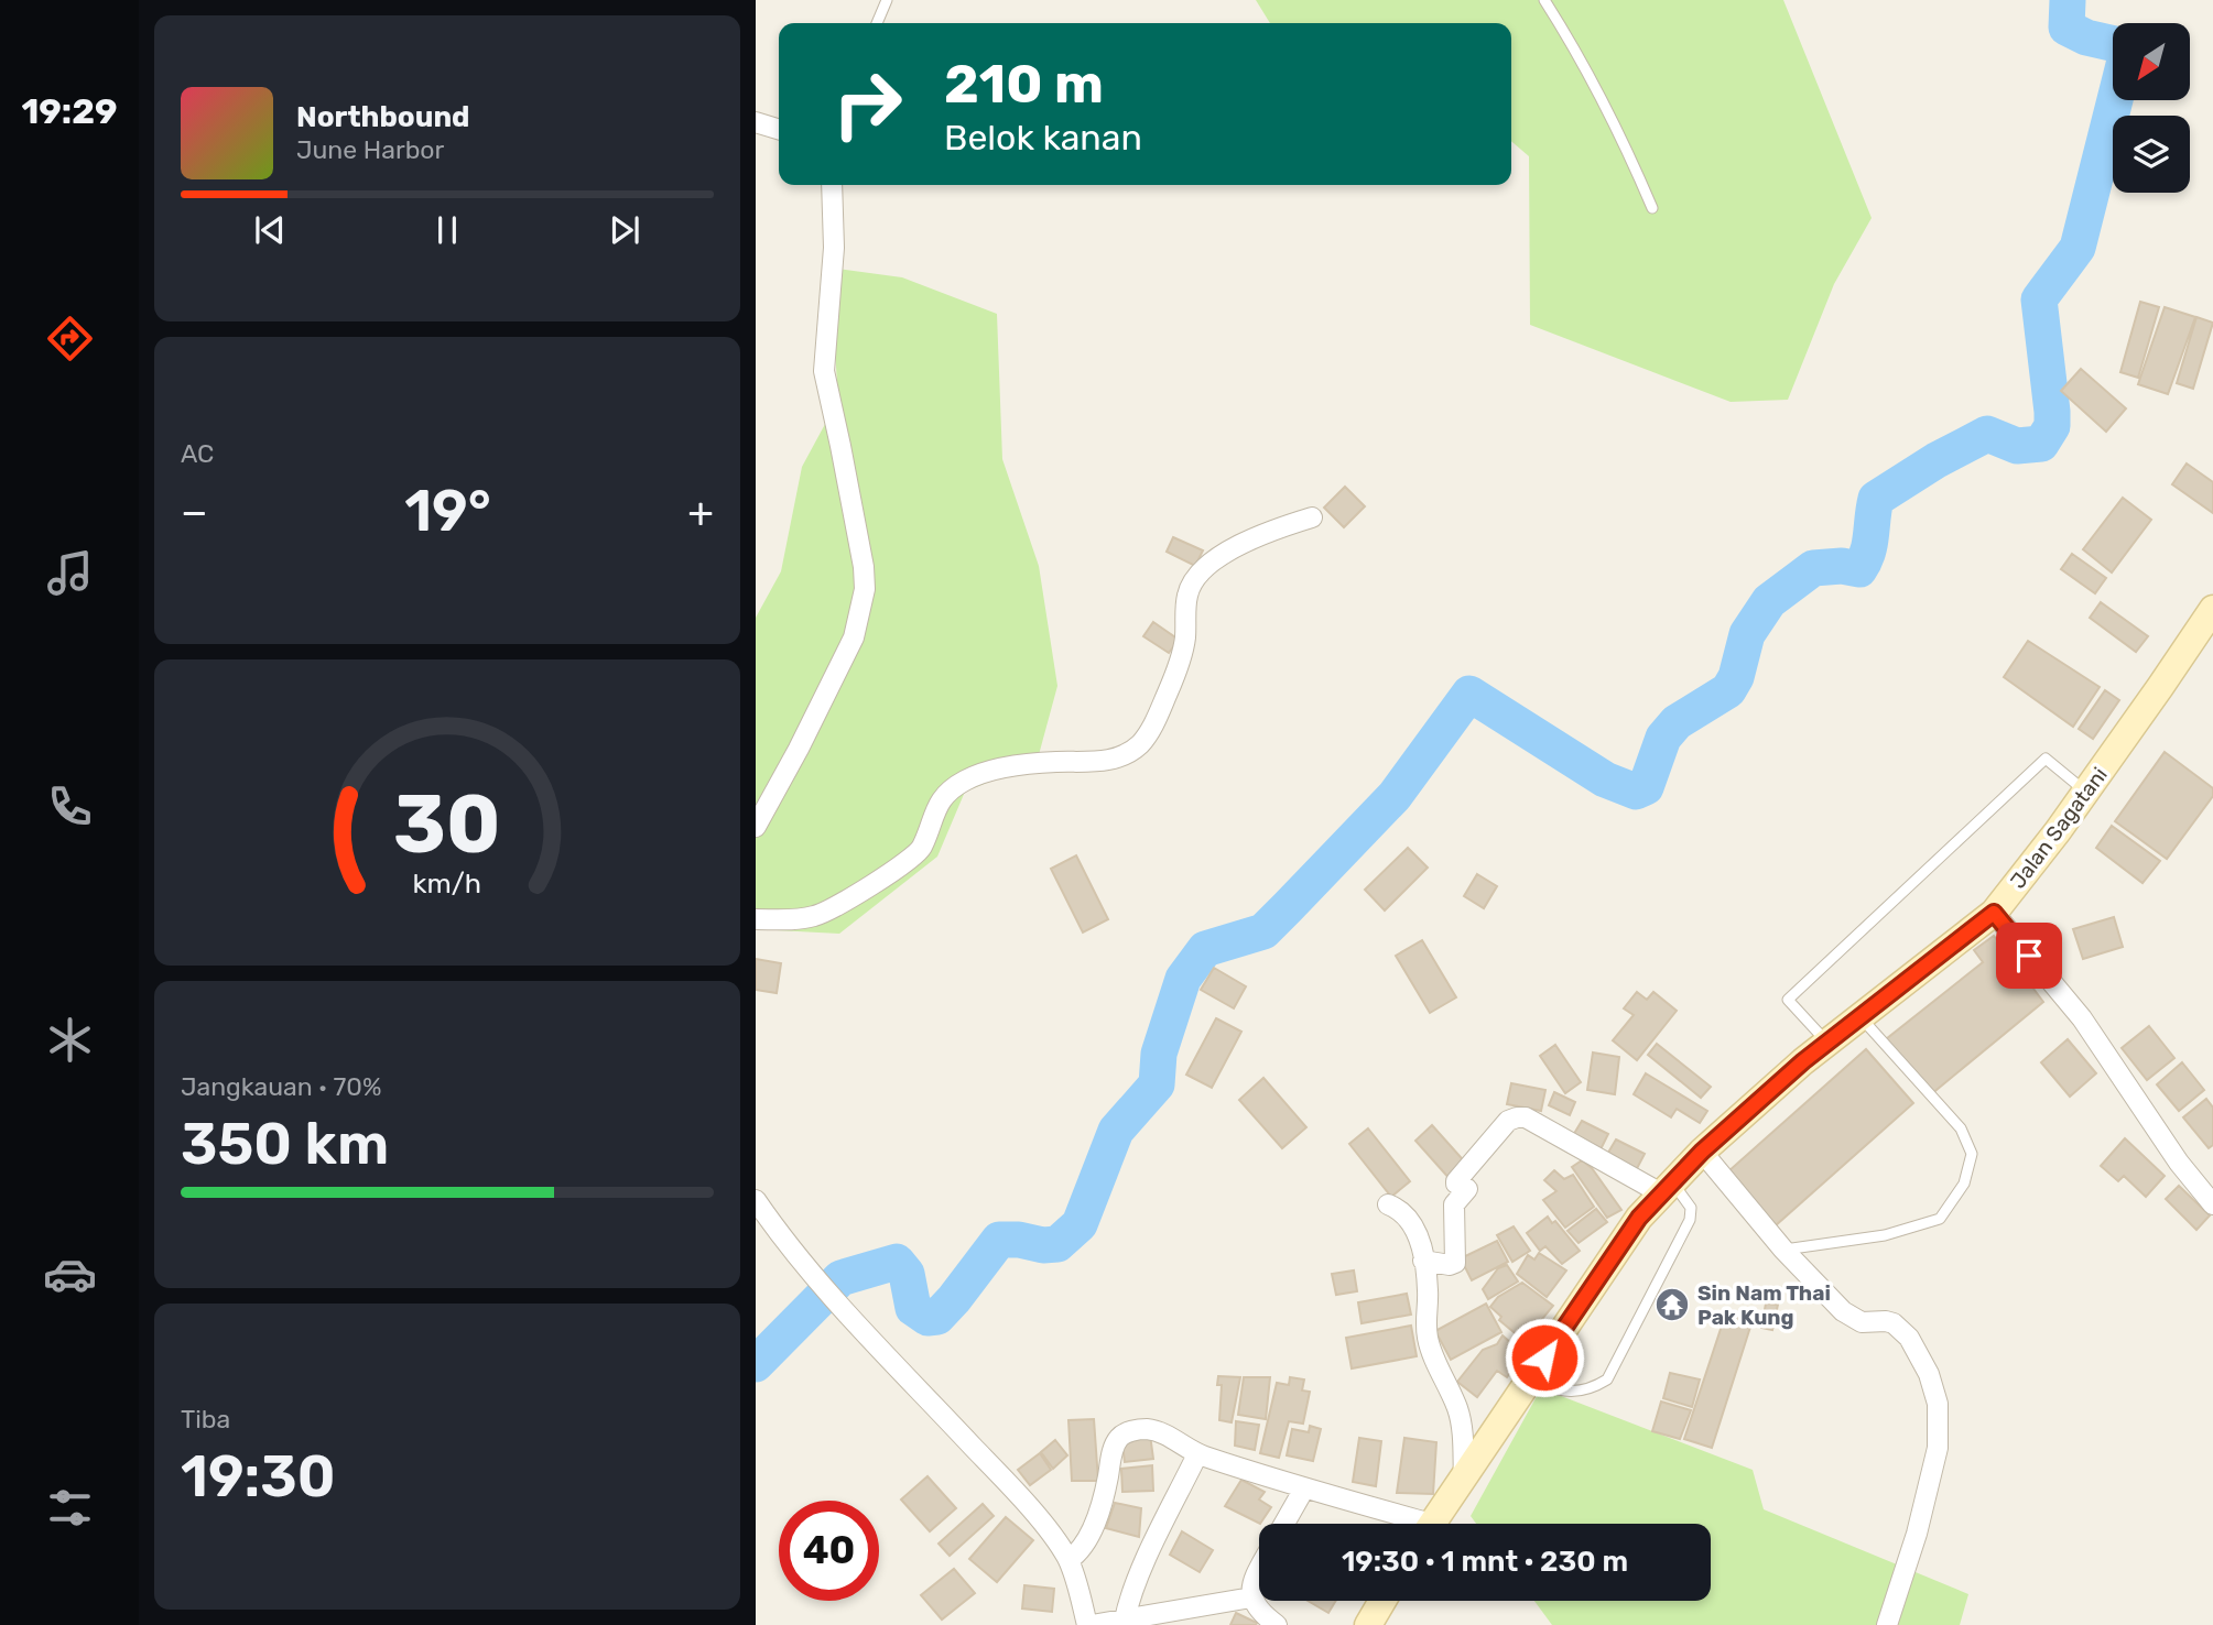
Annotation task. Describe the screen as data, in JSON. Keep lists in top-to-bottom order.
{
  "streets": {
    "street": ["Jalan Sagatani"]
  },
  "places": {
    "temple": ["Sin Nam Thai Pak Kung"]
  },
  "north": "bottom left",
  "page": {
    "tabs": "19:29",
    "turn": ["210 m", "Belok kanan"],
    "song": ["Northbound", "June Harbor"],
    "tile": [
      "AC",
      ["Jangkauan · 70%", "350 km"],
      ["Tiba", "19:30"]
    ],
    "heat": ["−", "19°", "+"],
    "limit": "40",
    "trip": "19:30 · 1 mnt · 230 m",
    "gauge": ["30", "km/h"]
  }
}
